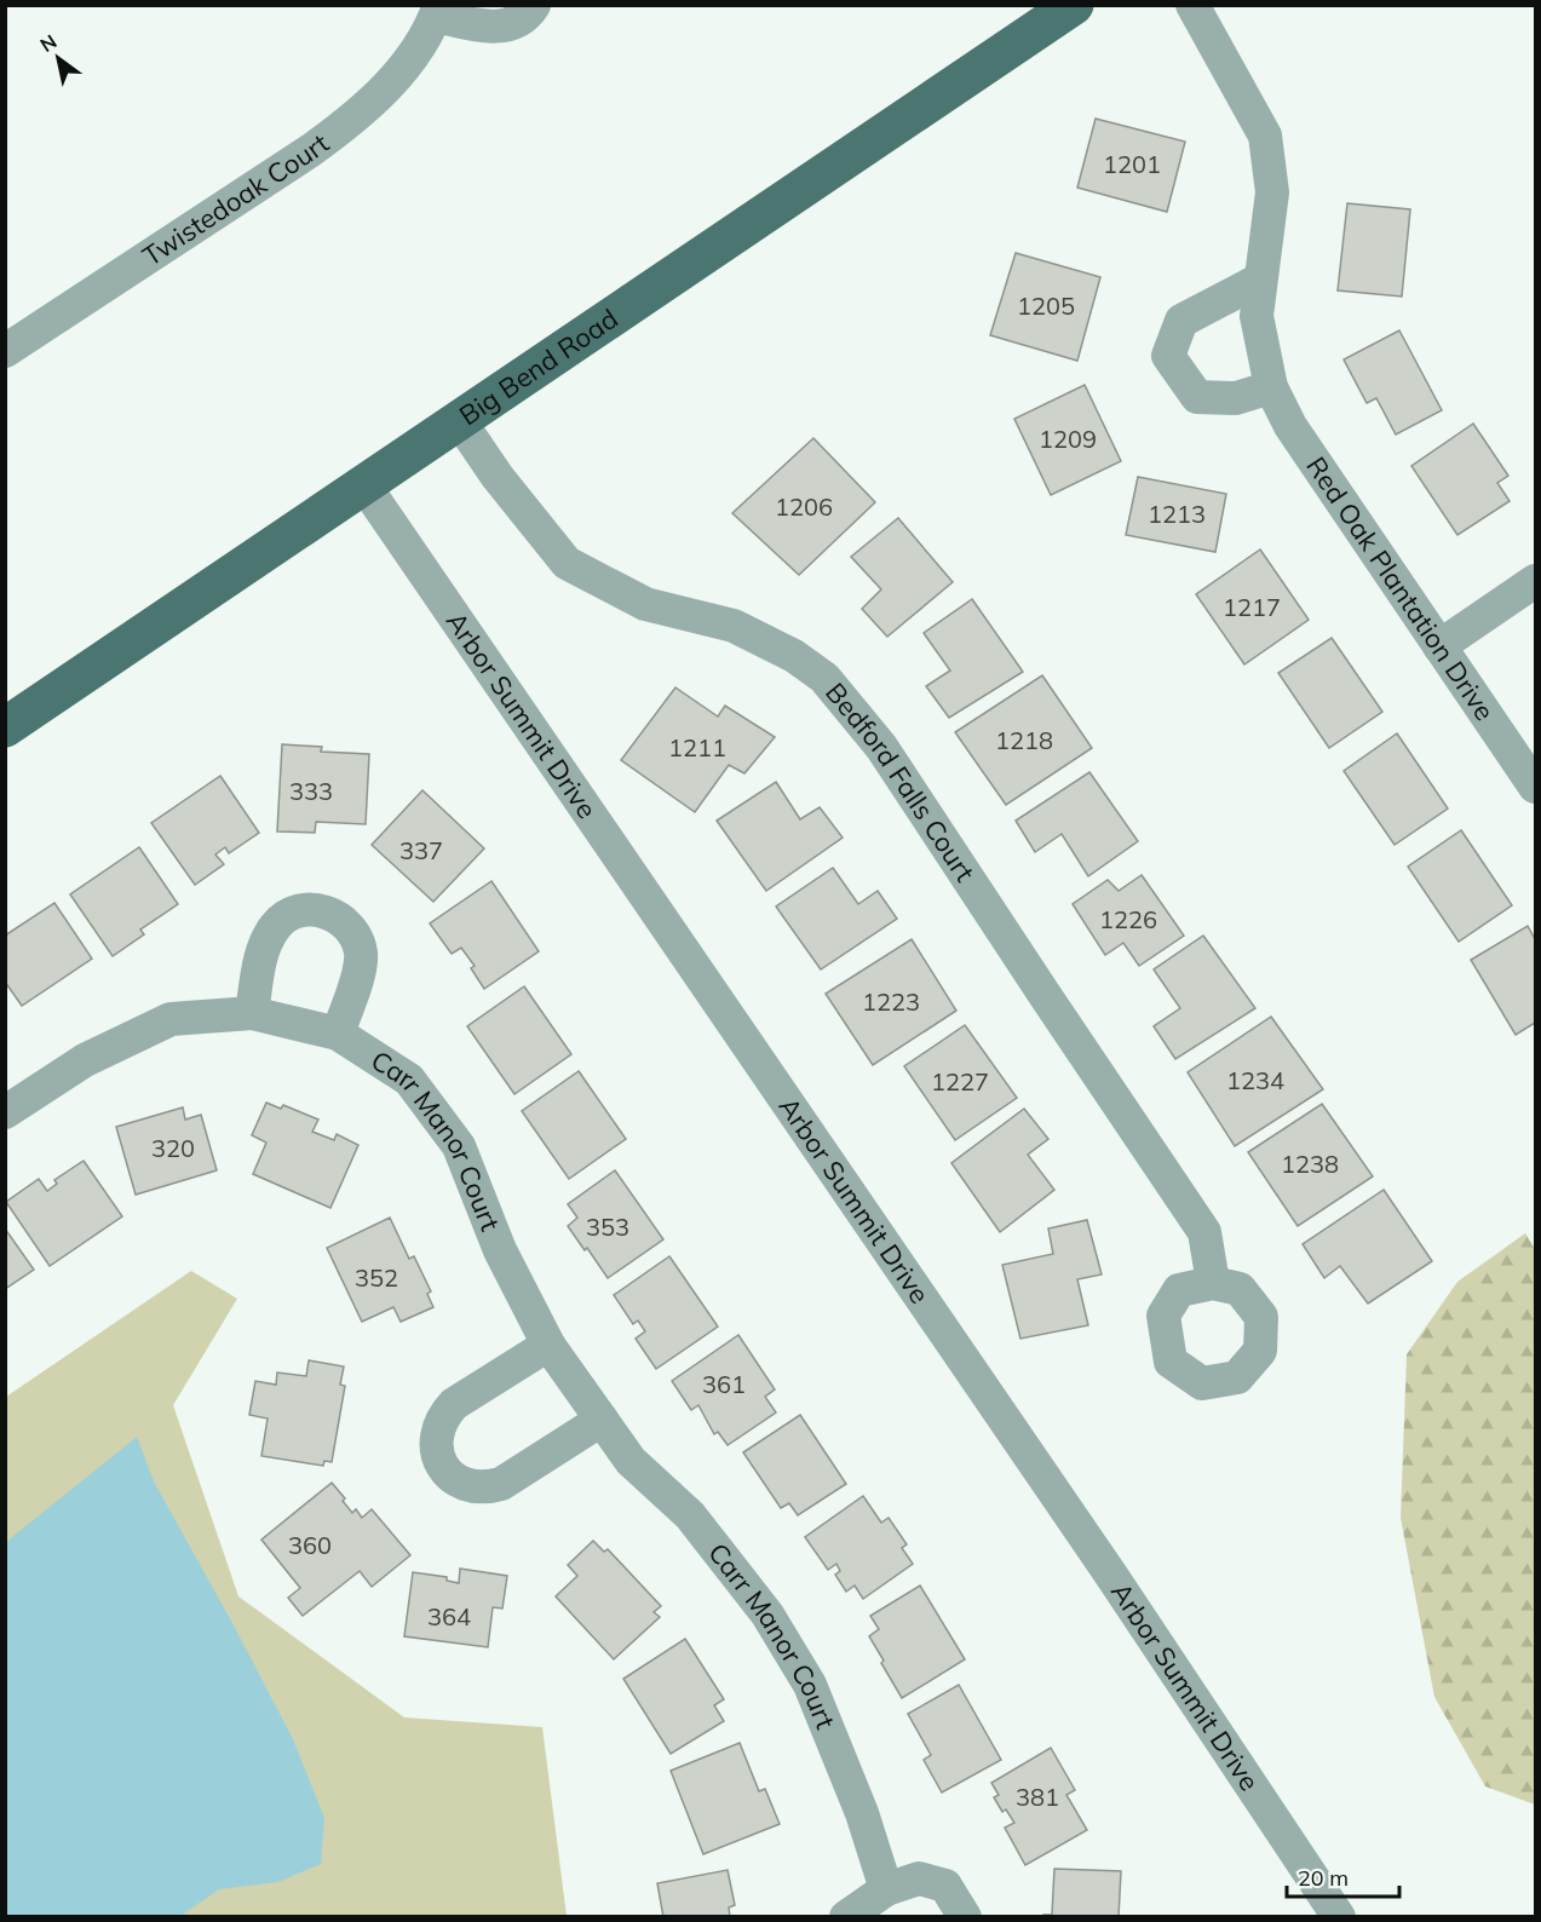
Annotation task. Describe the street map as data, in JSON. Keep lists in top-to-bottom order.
{
  "streets": {
    "main road": ["Big Bend Road"],
    "street": [
      "Twistedoak Court",
      "Red Oak Plantation Drive",
      "Arbor Summit Drive",
      "Bedford Falls Court",
      "Carr Manor Court"
    ]
  },
  "crossings": [
    ["Big Bend Road", "Arbor Summit Drive"],
    ["Big Bend Road", "Bedford Falls Court"]
  ],
  "house_numbers": [
    "1201",
    "1205",
    "1209",
    "1206",
    "1213",
    "1217",
    "1218",
    "1211",
    "333",
    "337",
    "1226",
    "1223",
    "1234",
    "1227",
    "320",
    "1238",
    "353",
    "352",
    "361",
    "360",
    "364",
    "381"
  ],
  "scale_bar": "20 m",
  "north": "top left"
}
